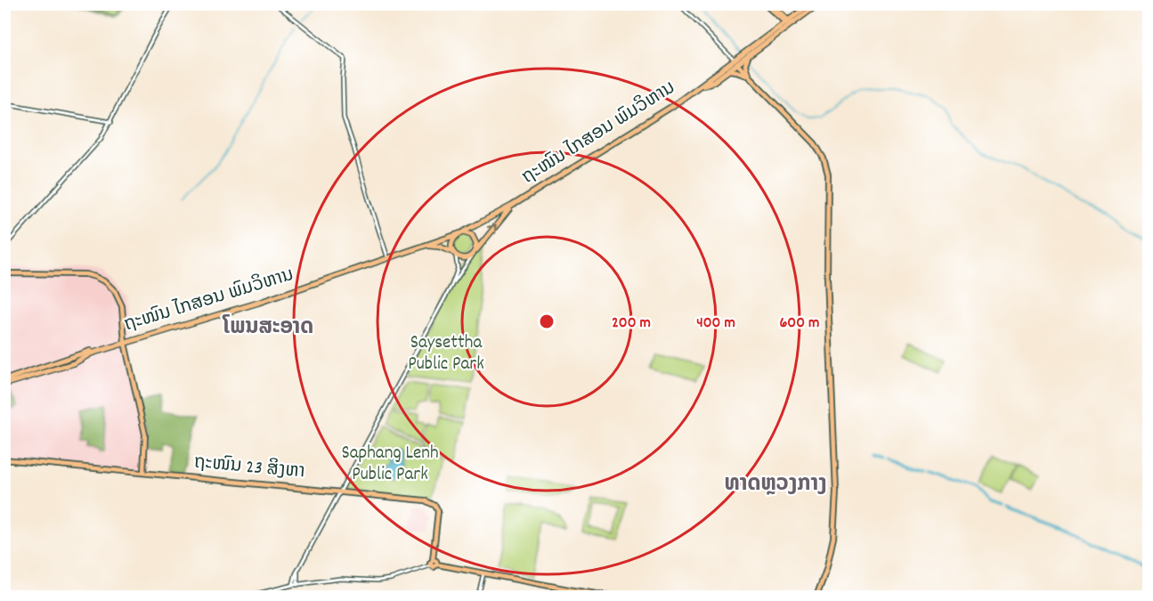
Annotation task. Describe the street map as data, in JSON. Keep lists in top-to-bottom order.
{
  "streets": {
    "highway": ["ຖະໜົນ ໄກສອນ ພົມວິຫານ"],
    "main road": ["ຖະໜົນ 23 ສິງຫາ"]
  },
  "districts": ["ໂພນສະອາດ", "ທາດຫຼວງກາງ"],
  "parks": ["Saysettha Public Park", "Saphang Lenh Public Park"],
  "rings": ["200 m", "400 m", "600 m"]
}
